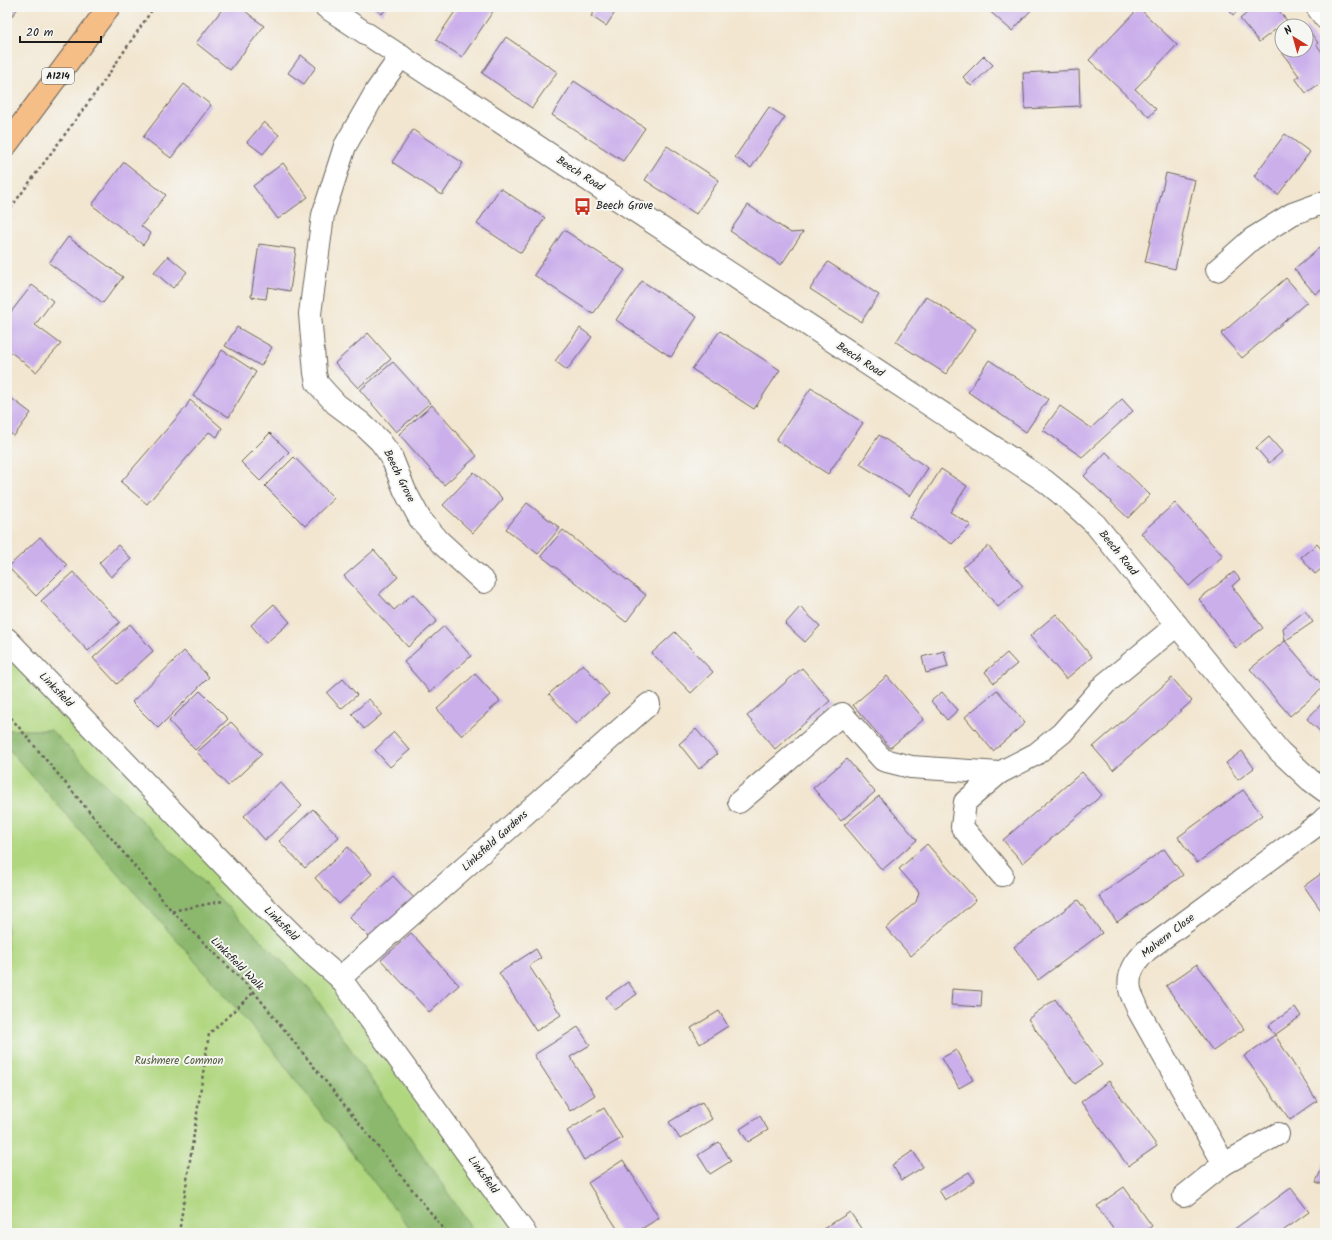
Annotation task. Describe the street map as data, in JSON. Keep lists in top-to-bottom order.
{
  "streets": {
    "main road": ["A1214"],
    "street": [
      "Beech Road",
      "Beech Grove",
      "Linksfield",
      "Linksfield Gardens",
      "Malvern Close"
    ],
    "path": ["Linksfield Walk"]
  },
  "crossings": [
    ["Beech Road", "Beech Grove"],
    ["Linksfield", "Linksfield Gardens"]
  ],
  "parks": ["Rushmere Common"],
  "places": {
    "bus stop": ["Beech Grove"]
  },
  "scale_bar": "20 m",
  "north": "top left"
}
